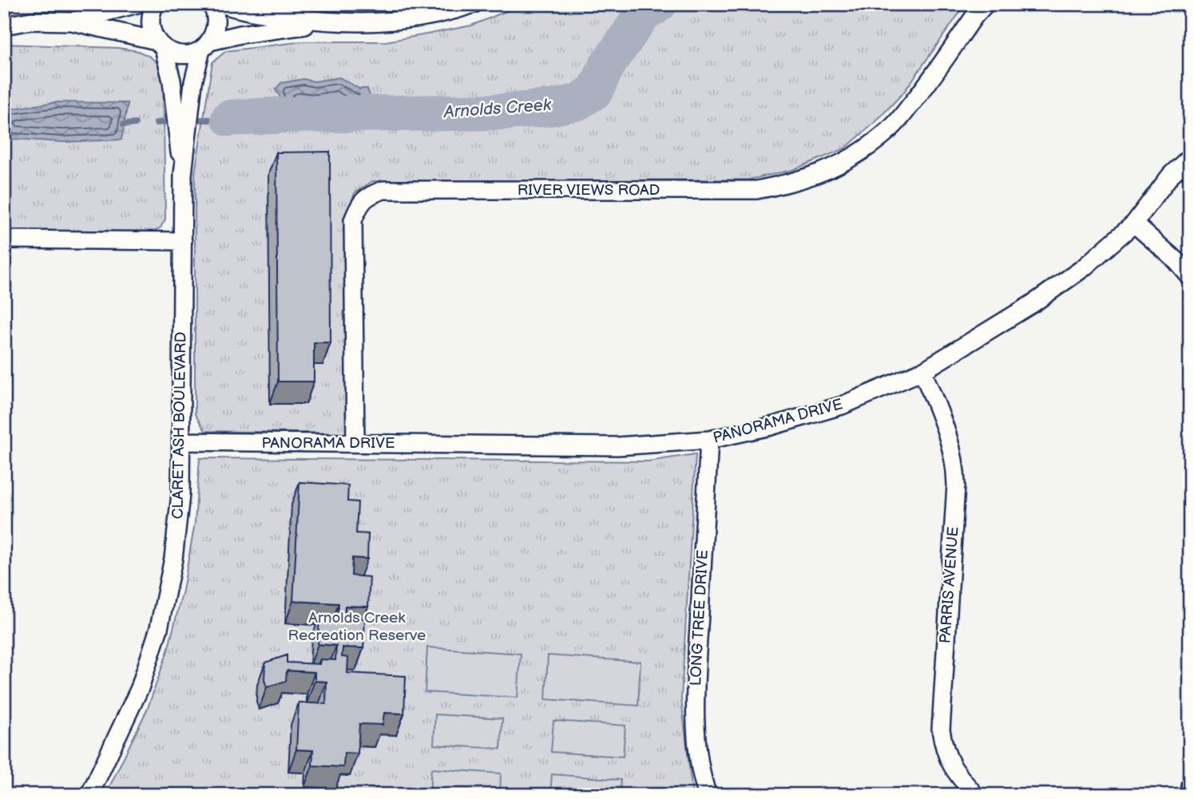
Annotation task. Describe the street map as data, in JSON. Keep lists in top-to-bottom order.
{
  "streets": {
    "street": [
      "RIVER VIEWS ROAD",
      "PANORAMA DRIVE",
      "CLARET ASH BOULEVARD",
      "PARRIS AVENUE",
      "LONG TREE DRIVE"
    ]
  },
  "crossings": [
    ["RIVER VIEWS ROAD", "PANORAMA DRIVE"],
    ["PANORAMA DRIVE", "CLARET ASH BOULEVARD"],
    ["PANORAMA DRIVE", "PARRIS AVENUE"],
    ["PANORAMA DRIVE", "LONG TREE DRIVE"]
  ],
  "water": ["Arnolds Creek"],
  "parks": ["Arnolds Creek Recreation Reserve"]
}
